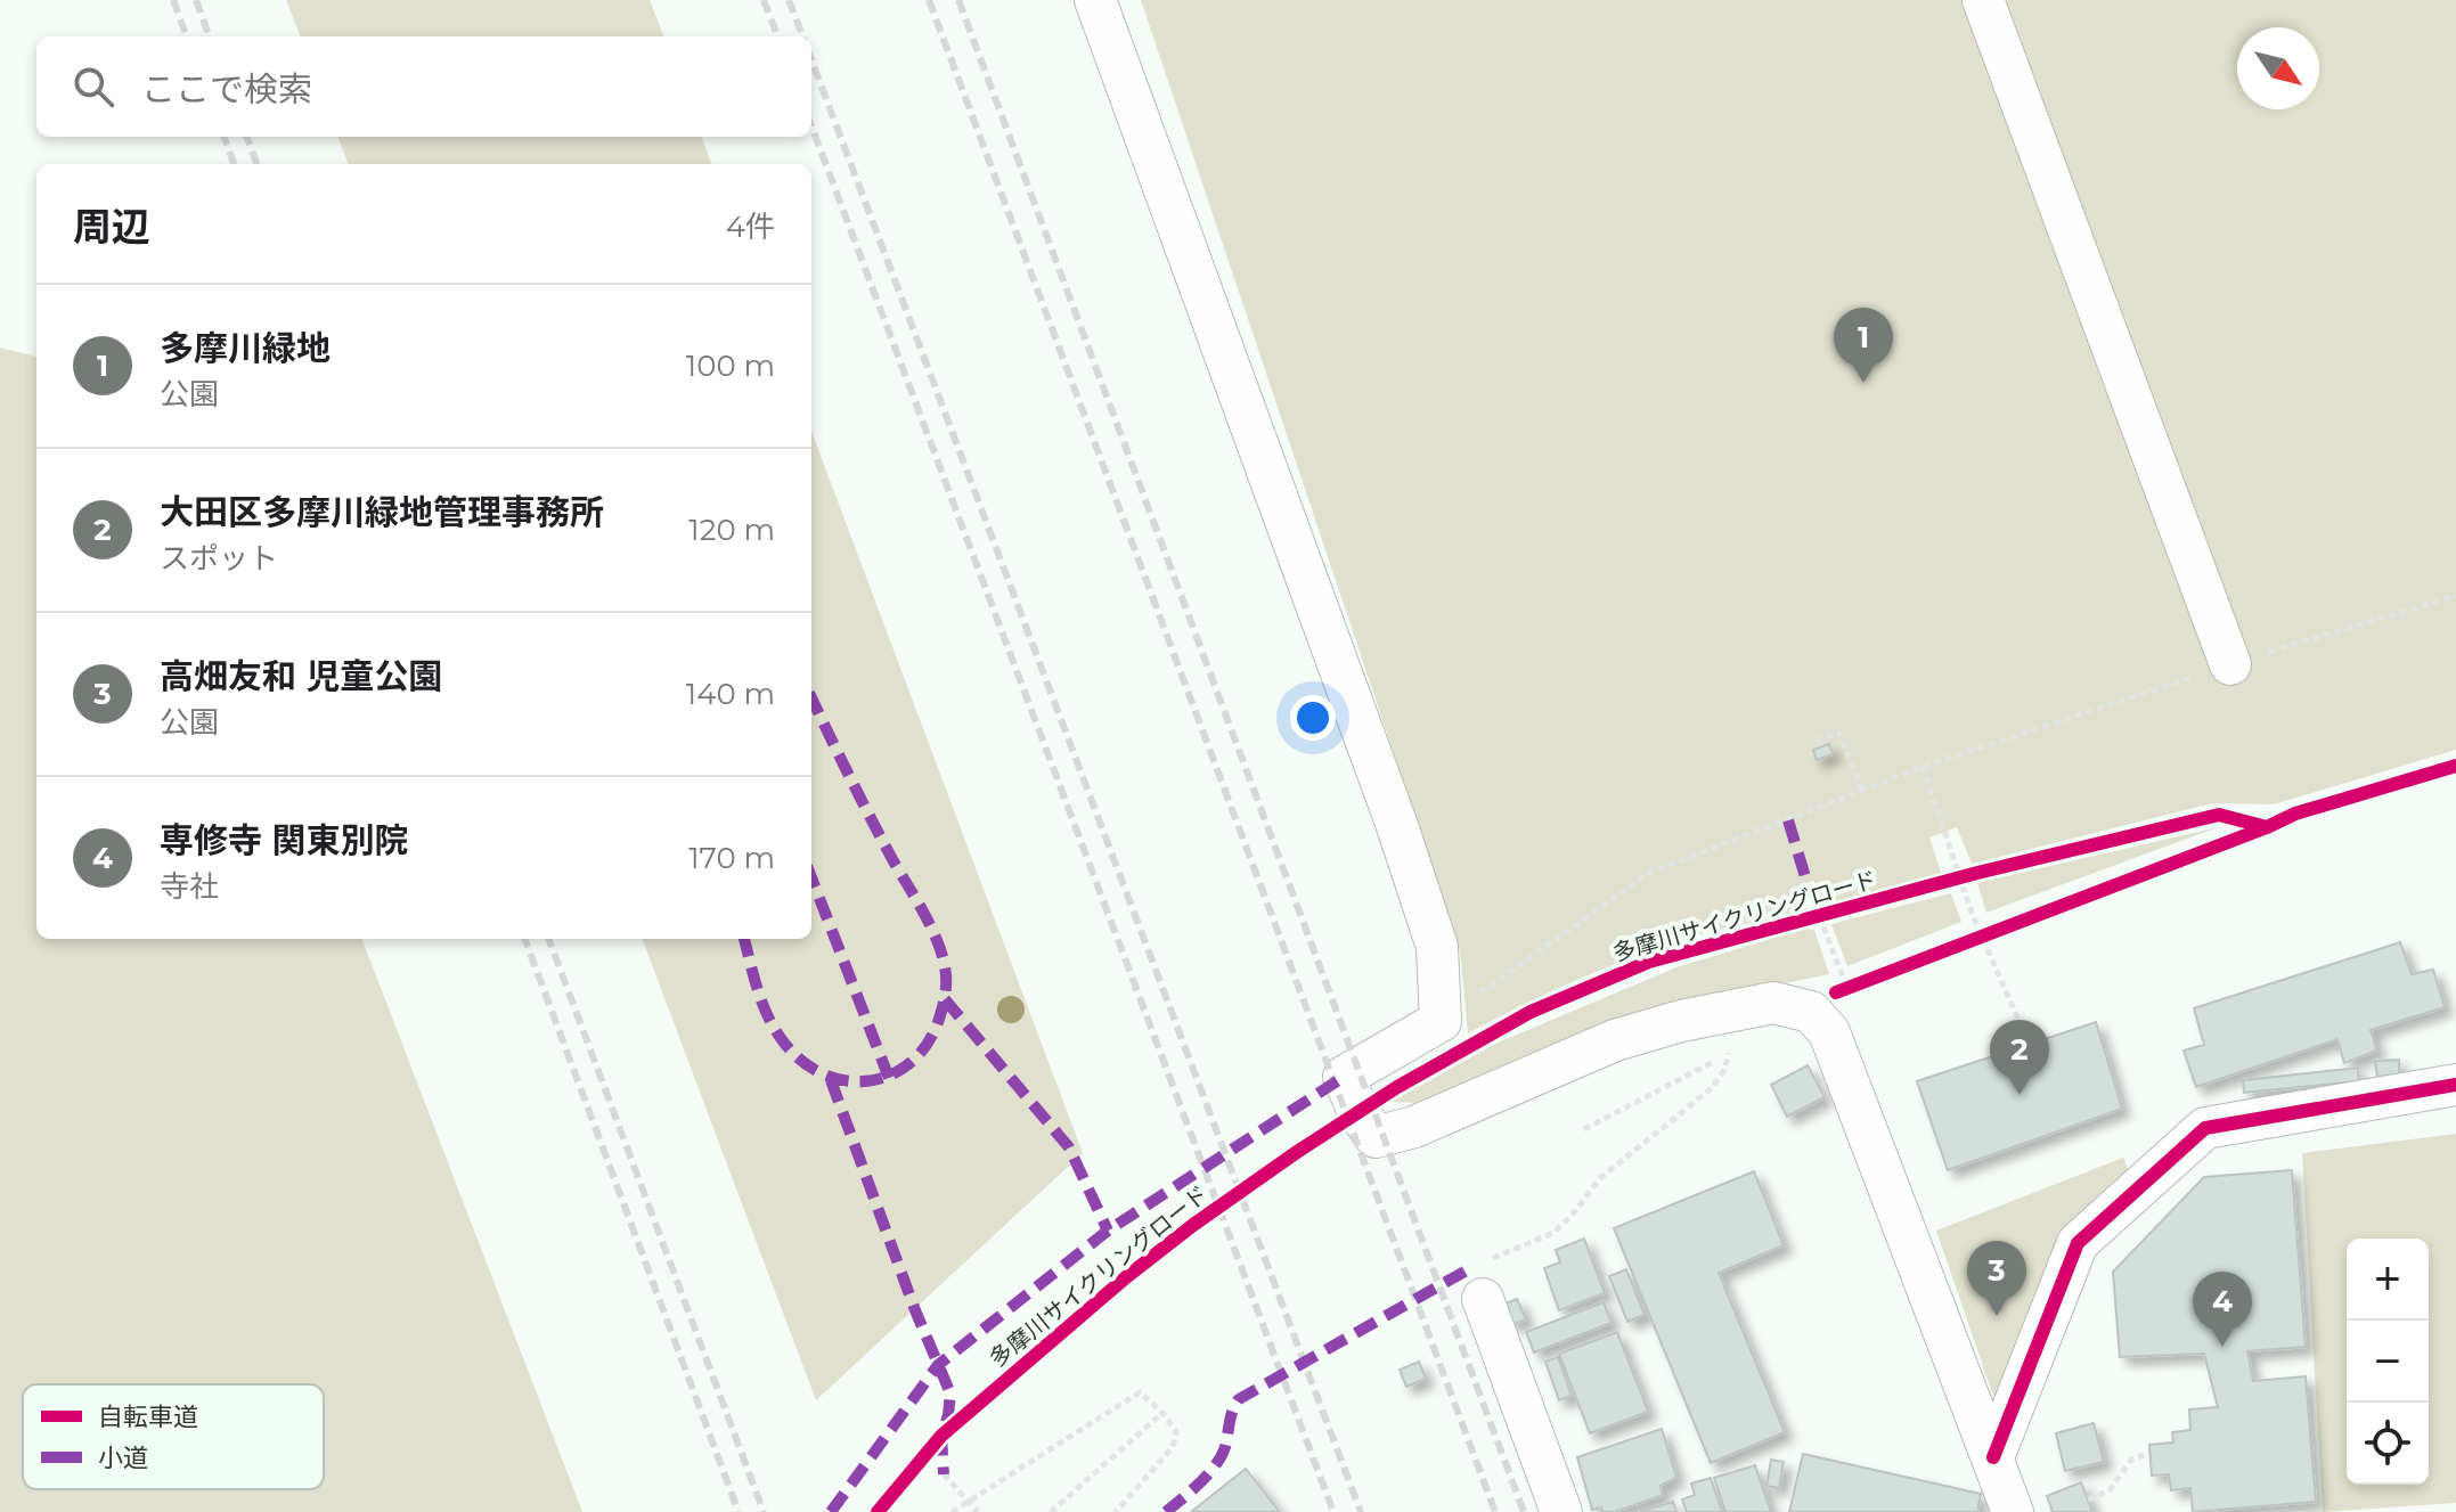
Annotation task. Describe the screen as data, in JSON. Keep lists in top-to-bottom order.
{
  "streets": {
    "cycle path": ["多摩川サイクリングロード"]
  },
  "legend": ["自転車道", "小道"],
  "north": "bottom right",
  "page": {
    "search": "ここで検索",
    "heading": ["周辺", "4件"],
    "list": [
      {
        "mark": "1",
        "name": "多摩川緑地",
        "note": "公園",
        "value": "100 m"
      },
      {
        "mark": "2",
        "name": "大田区多摩川緑地管理事務所",
        "note": "スポット",
        "value": "120 m"
      },
      {
        "mark": "3",
        "name": "高畑友和 児童公園",
        "note": "公園",
        "value": "140 m"
      },
      {
        "mark": "4",
        "name": "専修寺 関東別院",
        "note": "寺社",
        "value": "170 m"
      }
    ],
    "pins": [
      "1",
      "2",
      "3",
      "4"
    ],
    "map_buttons": ["+", "−"]
  }
}
